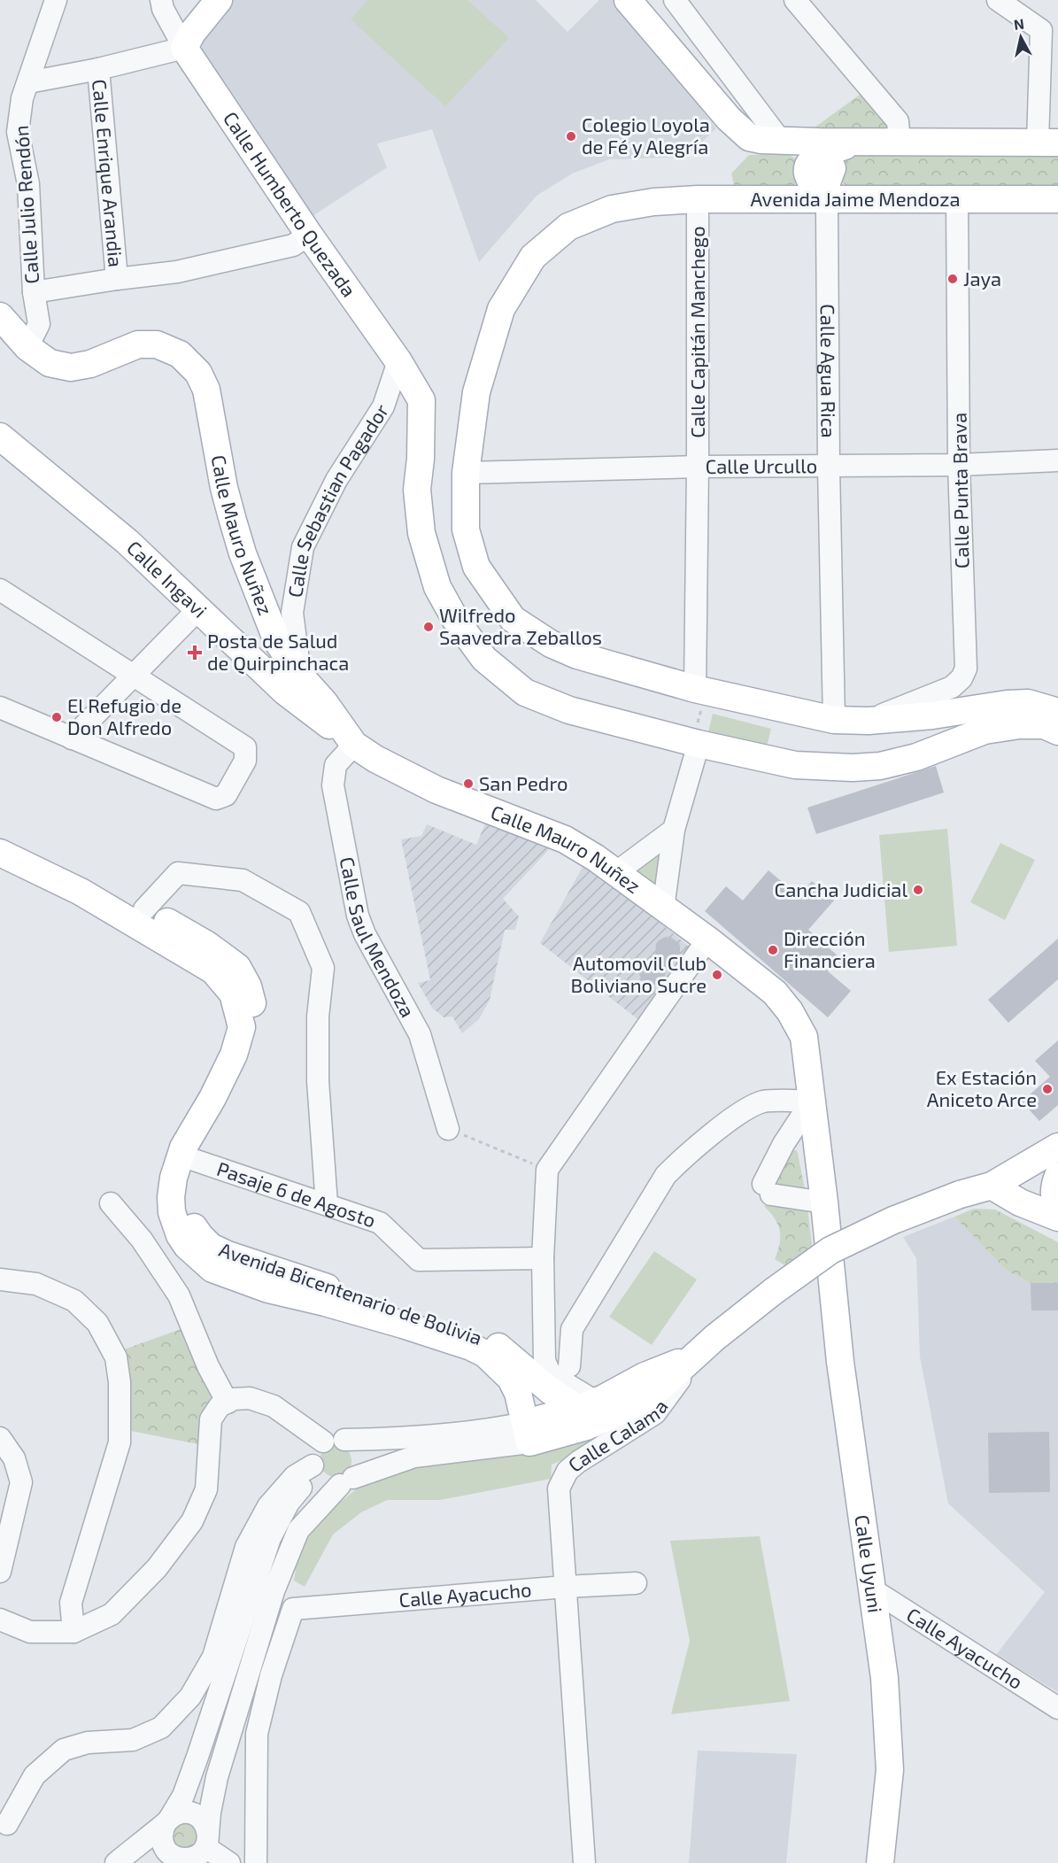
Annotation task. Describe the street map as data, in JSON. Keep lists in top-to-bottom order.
{
  "streets": {
    "main road": [
      "Avenida Jaime Mendoza",
      "Calle Humberto Quezada",
      "Calle Mauro Nuñez",
      "Calle Ingavi",
      "Avenida Bicentenario de Bolivia",
      "Calle Calama",
      "Calle Uyuni"
    ],
    "street": [
      "Calle Enrique Arandia",
      "Calle Julio Rendón",
      "Calle Capitán Manchego",
      "Calle Agua Rica",
      "Calle Urcullo",
      "Calle Punta Brava",
      "Calle Sebastian Pagador",
      "Calle Saul Mendoza",
      "Pasaje 6 de Agosto",
      "Calle Ayacucho"
    ]
  },
  "crossings": [
    ["Avenida Jaime Mendoza", "Calle Capitán Manchego"],
    ["Avenida Jaime Mendoza", "Calle Agua Rica"],
    ["Avenida Jaime Mendoza", "Calle Urcullo"],
    ["Avenida Jaime Mendoza", "Calle Punta Brava"],
    ["Calle Julio Rendón", "Calle Mauro Nuñez"],
    ["Calle Humberto Quezada", "Calle Sebastian Pagador"],
    ["Calle Capitán Manchego", "Calle Urcullo"],
    ["Calle Agua Rica", "Calle Urcullo"],
    ["Calle Urcullo", "Calle Punta Brava"],
    ["Calle Sebastian Pagador", "Calle Mauro Nuñez"],
    ["Calle Mauro Nuñez", "Calle Ingavi"],
    ["Calle Mauro Nuñez", "Calle Saul Mendoza"],
    ["Calle Mauro Nuñez", "Calle Uyuni"],
    ["Calle Ingavi", "Calle Saul Mendoza"],
    ["Pasaje 6 de Agosto", "Avenida Bicentenario de Bolivia"],
    ["Calle Calama", "Calle Ayacucho"],
    ["Calle Uyuni", "Calle Ayacucho"]
  ],
  "places": {
    "other": [
      "Colegio Loyola de Fé y Alegría",
      "Jaya",
      "Wilfredo Saavedra Zeballos",
      "El Refugio de Don Alfredo",
      "San Pedro",
      "Cancha Judicial",
      "Dirección Financiera",
      "Automovil Club Boliviano Sucre",
      "Ex Estación Aniceto Arce"
    ],
    "health": ["Posta de Salud de Quirpinchaca"]
  },
  "north": "top"
}
